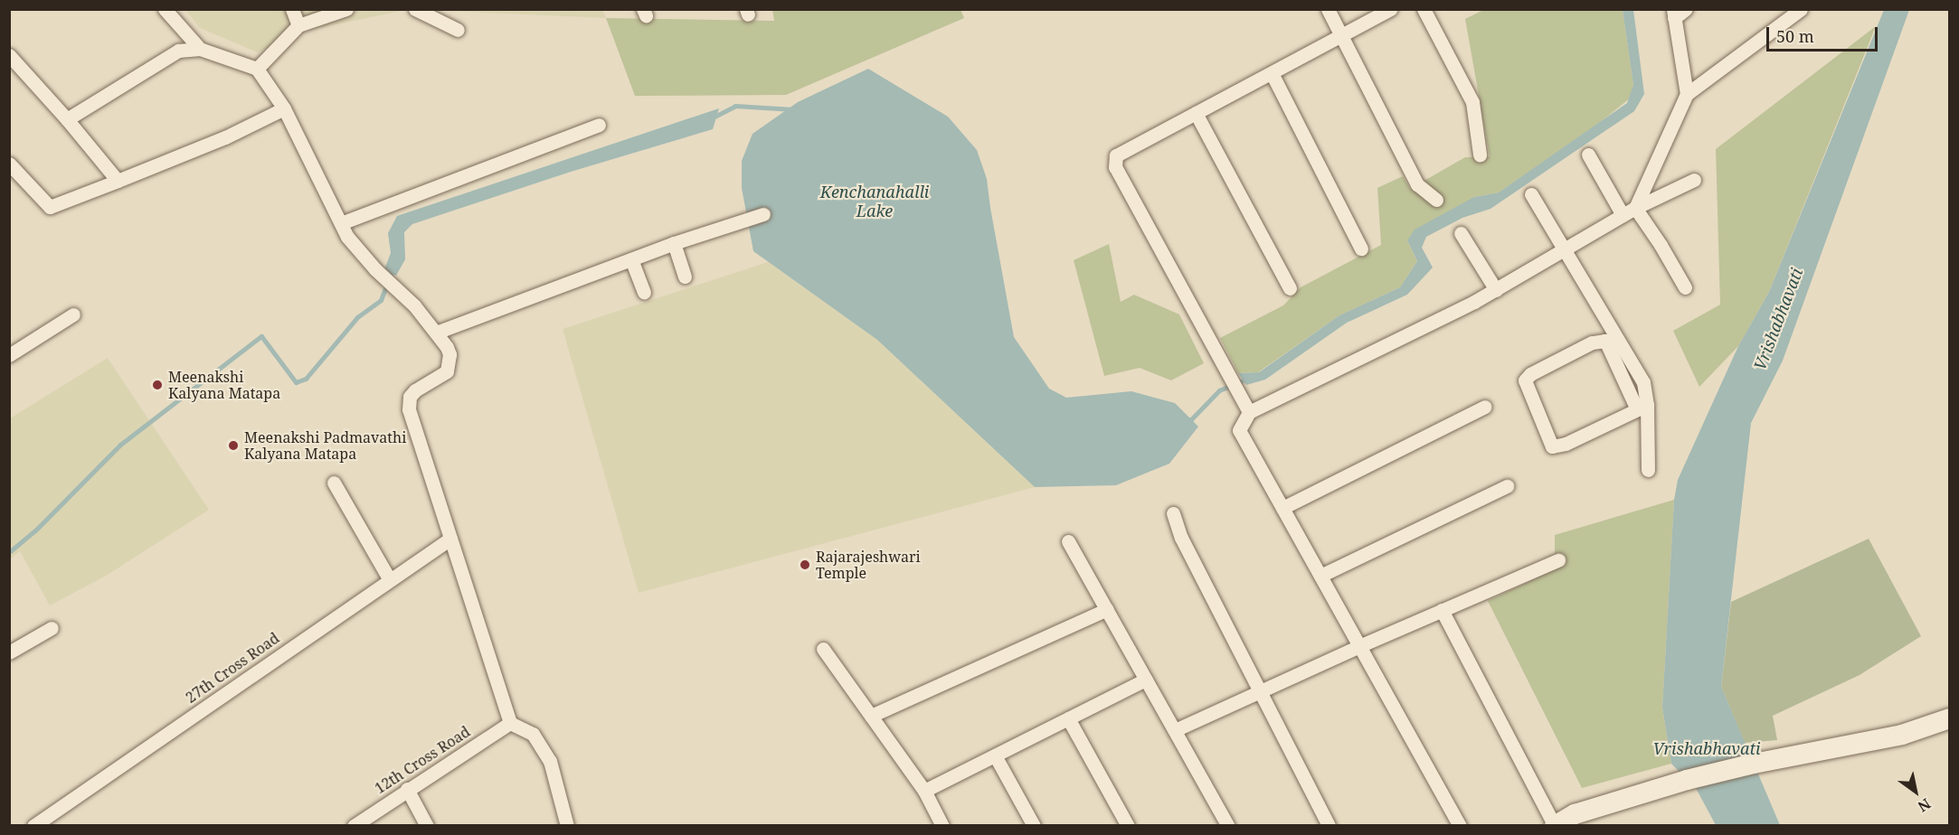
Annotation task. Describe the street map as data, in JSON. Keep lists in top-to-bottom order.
{
  "streets": {
    "street": ["27th Cross Road", "12th Cross Road"]
  },
  "water": ["Kenchanahalli Lake", "Vrishabhavati"],
  "places": ["Meenakshi Kalyana Matapa", "Meenakshi Padmavathi Kalyana Matapa", "Rajarajeshwari Temple"],
  "scale_bar": "50 m",
  "north": "bottom right"
}
